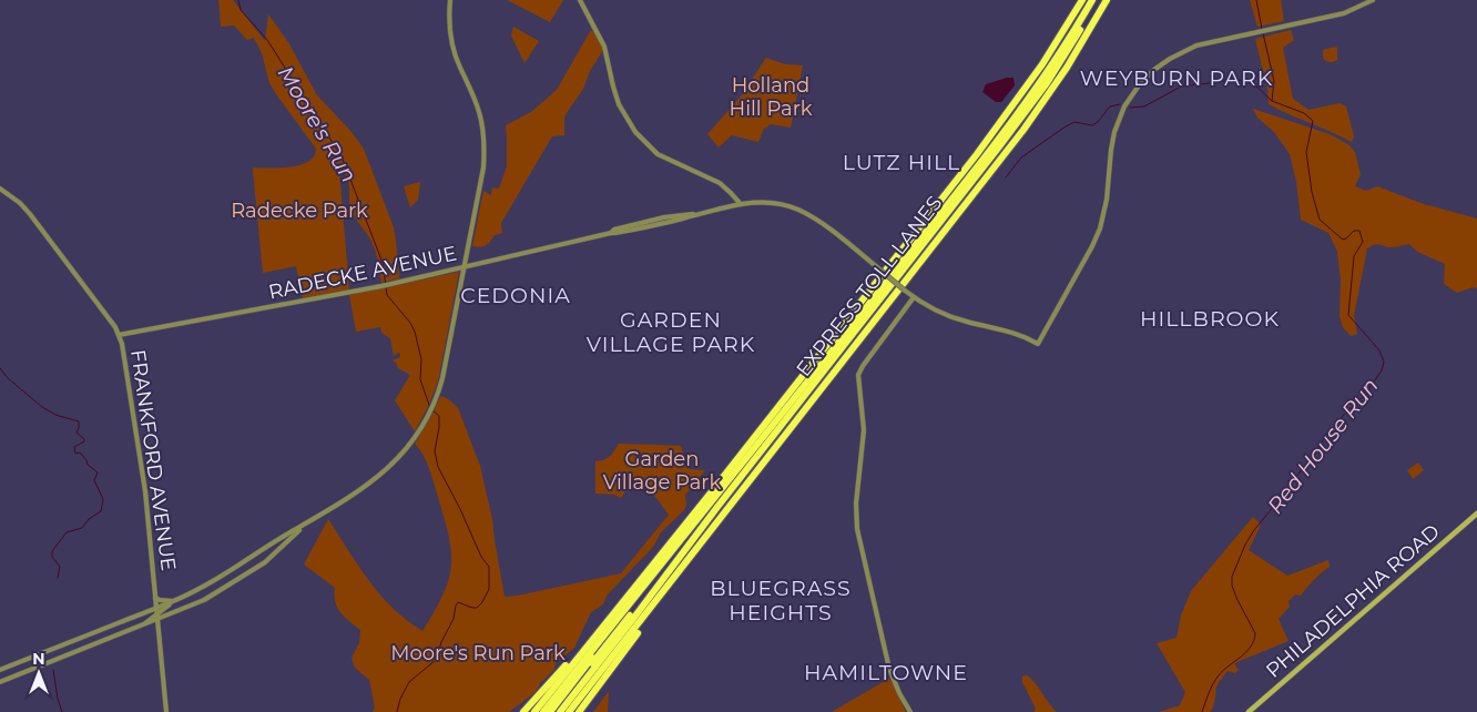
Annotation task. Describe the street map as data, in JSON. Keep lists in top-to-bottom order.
{
  "streets": {
    "highway": ["EXPRESS TOLL LANES"],
    "main road": ["PHILADELPHIA ROAD"],
    "street": ["RADECKE AVENUE", "FRANKFORD AVENUE"]
  },
  "crossings": [
    ["RADECKE AVENUE", "FRANKFORD AVENUE"]
  ],
  "districts": [
    "WEYBURN PARK",
    "LUTZ HILL",
    "CEDONIA",
    "HILLBROOK",
    "GARDEN VILLAGE PARK",
    "BLUEGRASS HEIGHTS",
    "HAMILTOWNE"
  ],
  "water": ["Moore's Run", "Red House Run"],
  "parks": [
    "Holland Hill Park",
    "Radecke Park",
    "Garden Village Park",
    "Moore's Run Park"
  ],
  "north": "top"
}
